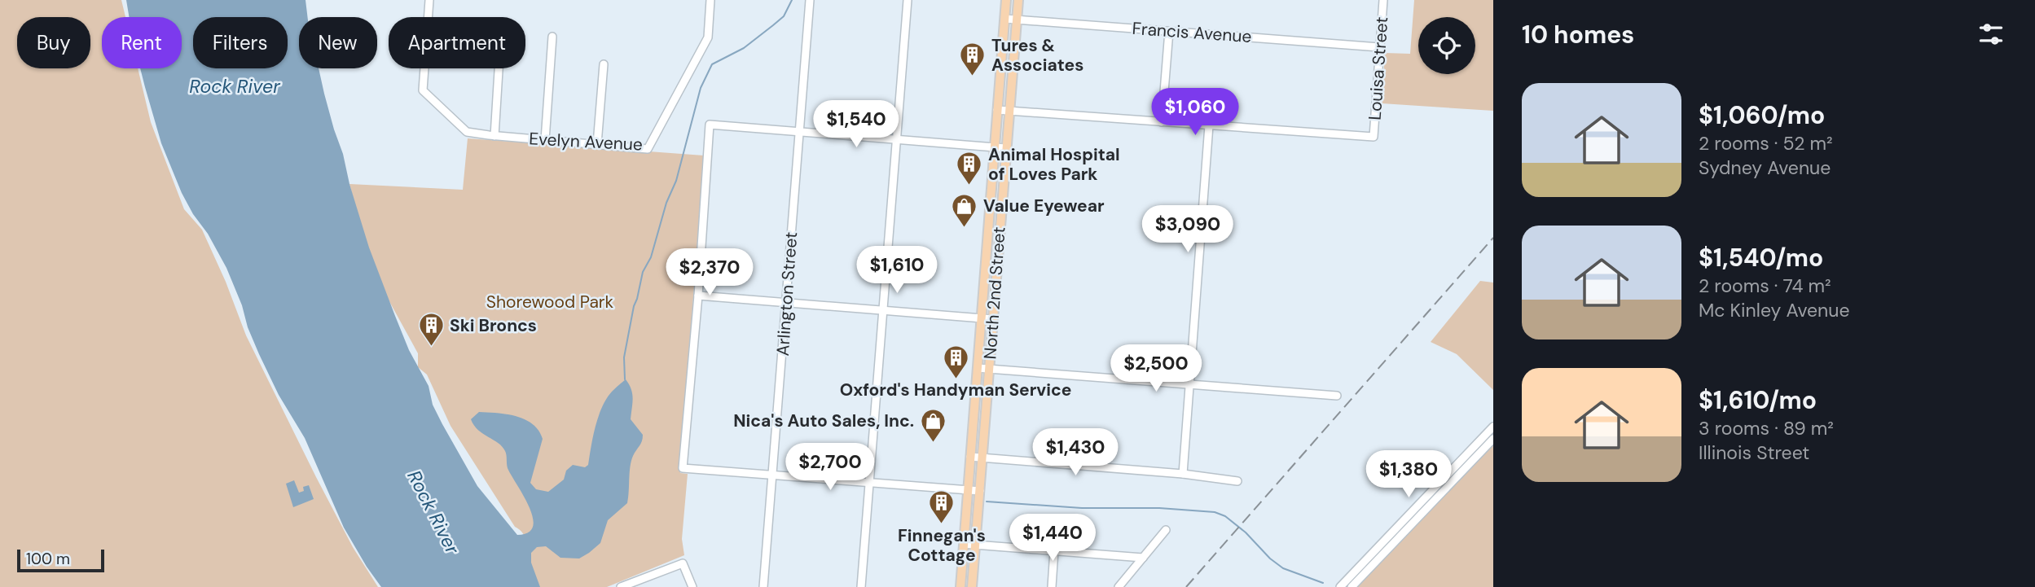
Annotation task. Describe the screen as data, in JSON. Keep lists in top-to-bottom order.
{
  "streets": {
    "main road": ["North 2nd Street"],
    "street": [
      "Francis Avenue",
      "Louisa Street",
      "Evelyn Avenue",
      "Arlington Street"
    ]
  },
  "crossings": [
    ["Francis Avenue", "Louisa Street"],
    ["Francis Avenue", "North 2nd Street"]
  ],
  "water": ["Rock River"],
  "parks": ["Shorewood Park"],
  "places": {
    "building": [
      "Tures & Associates",
      "Animal Hospital of Loves Park",
      "Ski Broncs",
      "Oxford's Handyman Service",
      "Finnegan's Cottage"
    ],
    "shop": ["Value Eyewear", "Nica's Auto Sales, Inc."]
  },
  "scale_bar": "100 m",
  "page": {
    "heading": "10 homes",
    "chip": [
      "Buy",
      "Rent",
      "Filters",
      "New",
      "Apartment"
    ],
    "list": [
      {
        "name": "$1,060/mo",
        "note": "2 rooms · 52 m² · Sydney Avenue"
      },
      {
        "name": "$1,540/mo",
        "note": "2 rooms · 74 m² · Mc Kinley Avenue"
      },
      {
        "name": "$1,610/mo",
        "note": "3 rooms · 89 m² · Illinois Street"
      }
    ],
    "price": [
      "$1,060",
      "$1,540",
      "$3,090",
      "$1,610",
      "$2,370",
      "$2,500",
      "$1,430",
      "$2,700",
      "$1,380",
      "$1,440"
    ],
    "scale": "100 m"
  }
}
